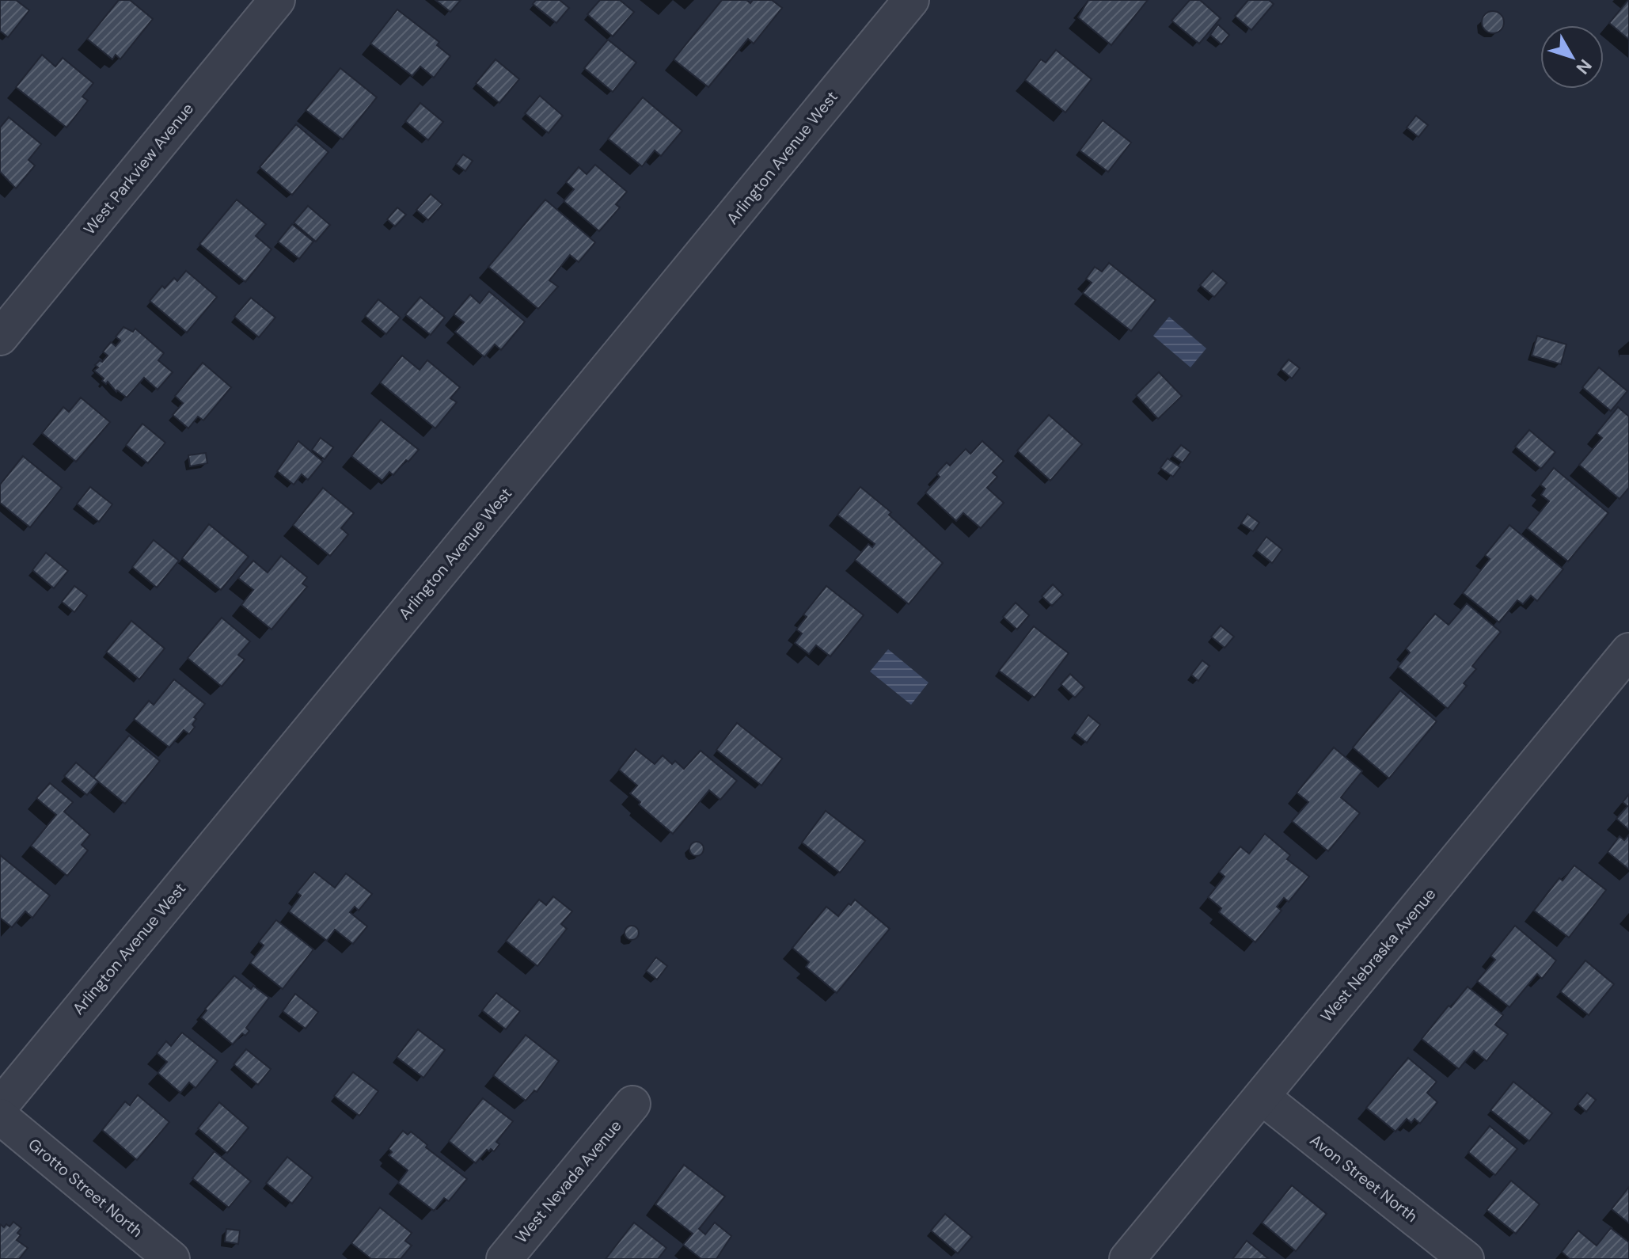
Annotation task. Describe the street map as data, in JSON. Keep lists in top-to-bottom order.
{
  "streets": {
    "street": [
      "Arlington Avenue West",
      "West Parkview Avenue",
      "West Nebraska Avenue",
      "Avon Street North",
      "West Nevada Avenue",
      "Grotto Street North"
    ]
  },
  "crossings": [
    ["West Nebraska Avenue", "Avon Street North"]
  ],
  "north": "bottom right"
}
